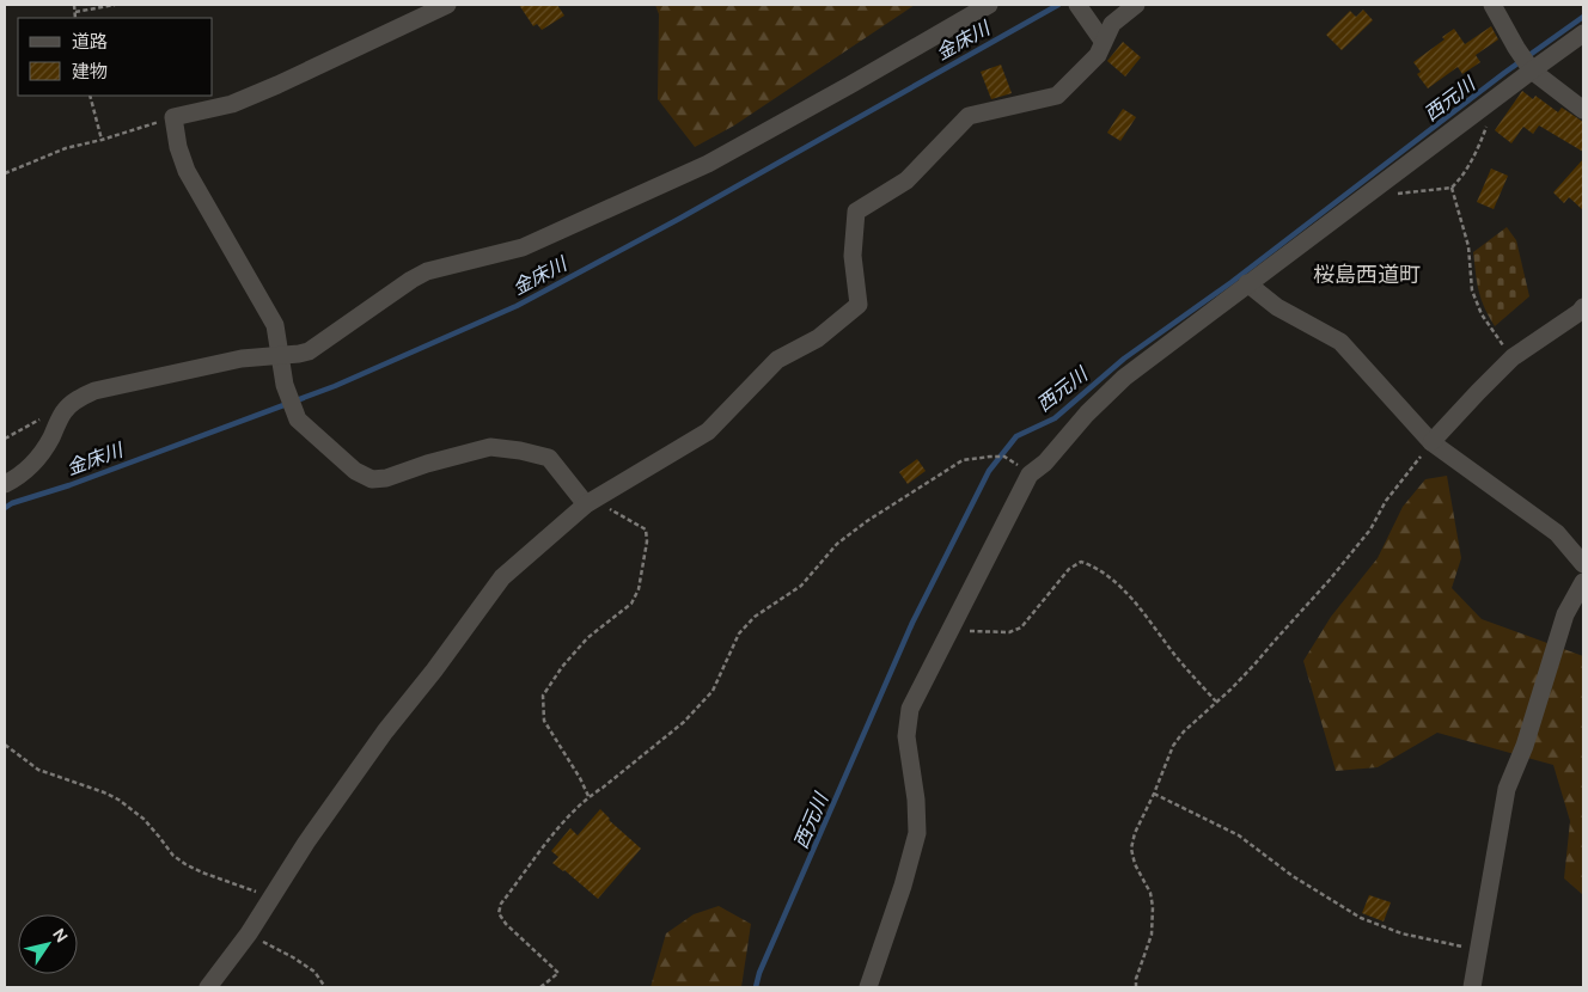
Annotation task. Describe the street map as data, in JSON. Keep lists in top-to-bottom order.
{
  "districts": ["桜島西道町"],
  "water": ["金床川", "西元川"],
  "legend": ["道路", "建物"],
  "north": "top right"
}
